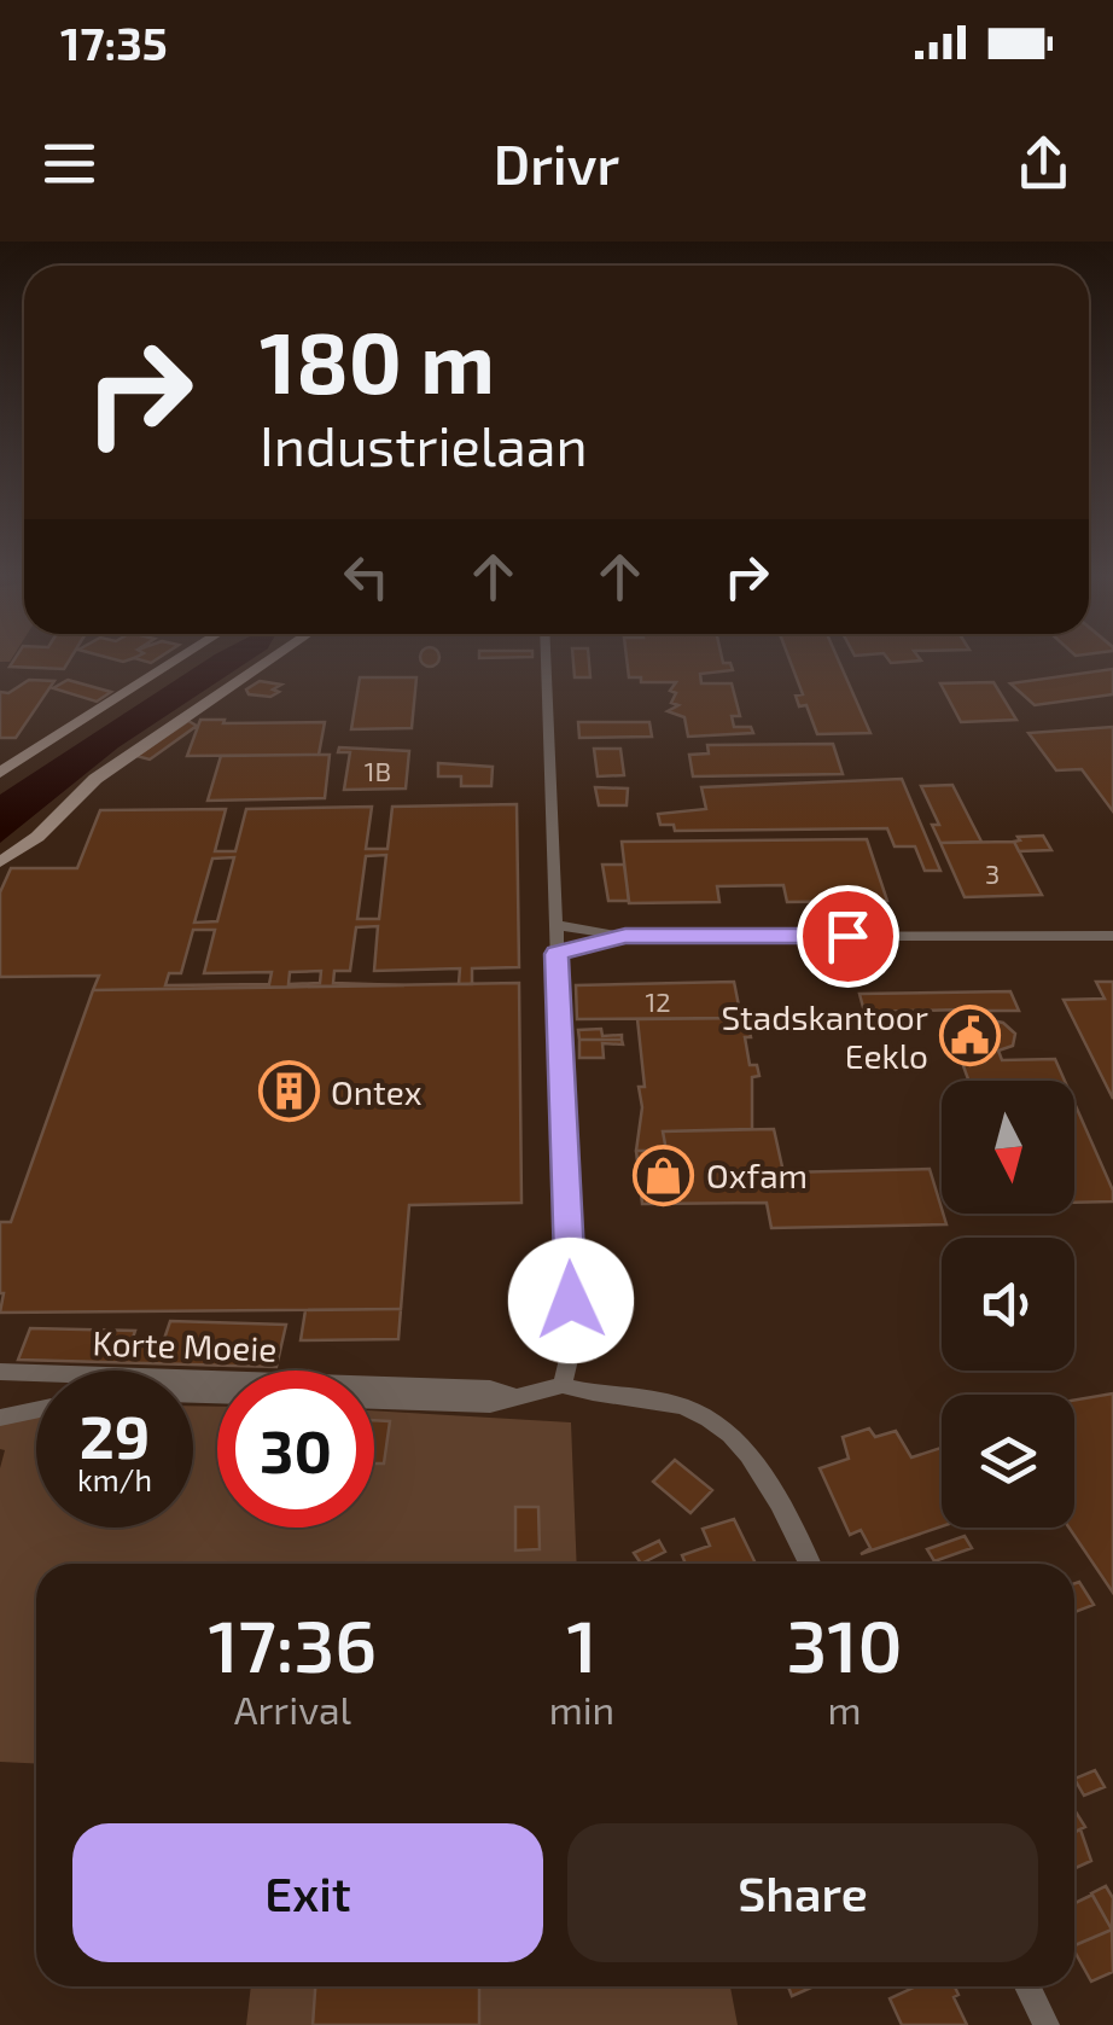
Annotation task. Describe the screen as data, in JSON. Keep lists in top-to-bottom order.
{
  "streets": {
    "street": ["Korte Moeie"]
  },
  "places": {
    "public building": ["Stadskantoor Eeklo"],
    "building": ["Ontex"],
    "shop": ["Oxfam"]
  },
  "house_numbers": ["1B", "3", "12"],
  "north": "bottom",
  "page": {
    "status": "17:35",
    "header": "Drivr",
    "turn": ["180 m", "Industrielaan"],
    "speed": "29 km/h",
    "limit": "30",
    "eta": [
      "17:36",
      "Arrival",
      "1",
      "min",
      "310",
      "m"
    ],
    "buttons": ["Exit", "Share"]
  }
}
